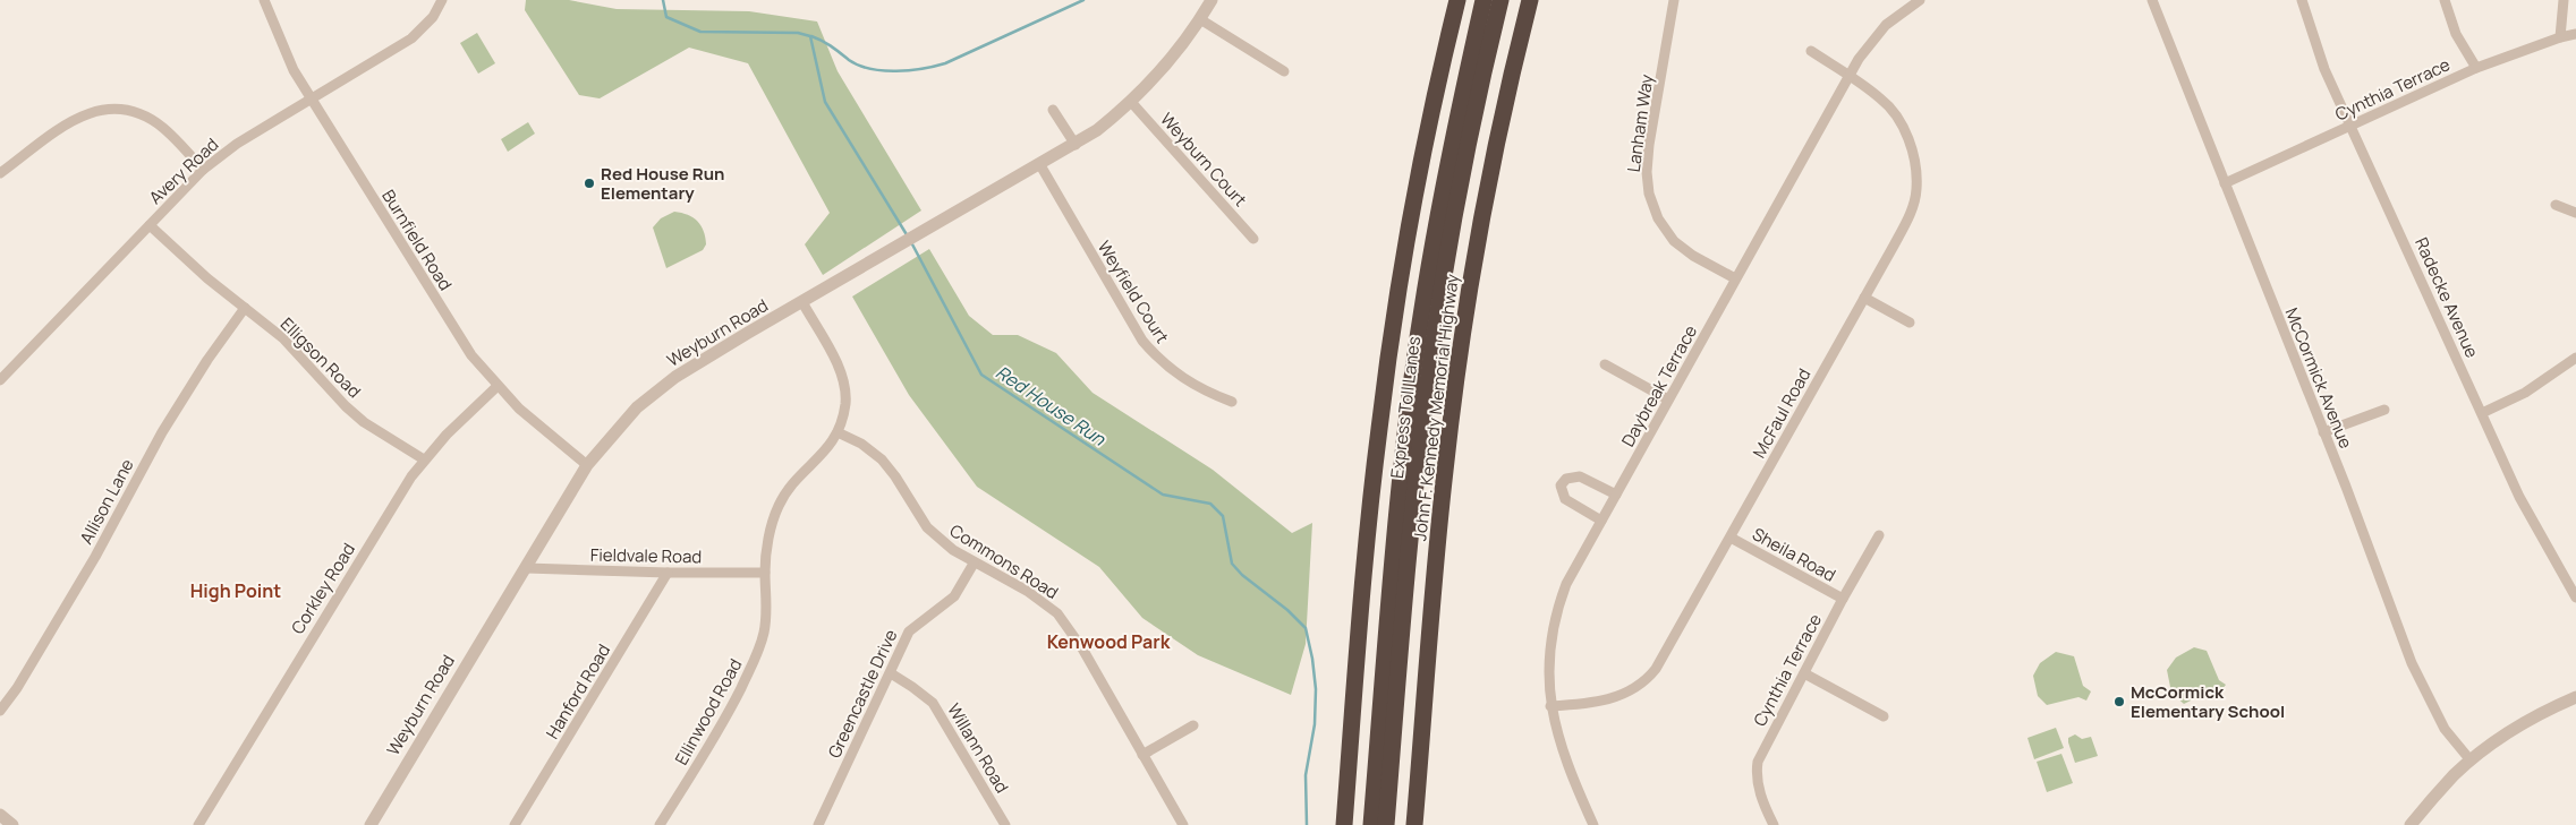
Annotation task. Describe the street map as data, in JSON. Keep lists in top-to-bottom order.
{
  "streets": {
    "highway": ["Express Toll Lanes", "John F. Kennedy Memorial Highway"],
    "street": [
      "Cynthia Terrace",
      "Lanham Way",
      "Weyburn Court",
      "Avery Road",
      "Burnfield Road",
      "Weyfield Court",
      "Radecke Avenue",
      "Weyburn Road",
      "Elligson Road",
      "McCormick Avenue",
      "Daybreak Terrace",
      "McFaul Road",
      "Allison Lane",
      "Sheila Road",
      "Fieldvale Road",
      "Commons Road",
      "Corkley Road",
      "Hanford Road",
      "Greencastle Drive",
      "Ellinwood Road",
      "Willann Road"
    ]
  },
  "crossings": [
    ["Cynthia Terrace", "Radecke Avenue"],
    ["Cynthia Terrace", "McCormick Avenue"],
    ["Cynthia Terrace", "Sheila Road"],
    ["Lanham Way", "Daybreak Terrace"],
    ["Weyburn Court", "Weyburn Road"],
    ["Avery Road", "Burnfield Road"],
    ["Avery Road", "Elligson Road"],
    ["Burnfield Road", "Weyburn Road"],
    ["Burnfield Road", "Corkley Road"],
    ["Weyfield Court", "Weyburn Road"],
    ["Weyburn Road", "Fieldvale Road"],
    ["Weyburn Road", "Ellinwood Road"],
    ["Elligson Road", "Allison Lane"],
    ["Elligson Road", "Corkley Road"],
    ["Daybreak Terrace", "McFaul Road"],
    ["McFaul Road", "Sheila Road"],
    ["Fieldvale Road", "Hanford Road"],
    ["Fieldvale Road", "Ellinwood Road"],
    ["Commons Road", "Greencastle Drive"],
    ["Commons Road", "Ellinwood Road"],
    ["Greencastle Drive", "Willann Road"]
  ],
  "districts": ["High Point", "Kenwood Park"],
  "water": ["Red House Run"],
  "places": ["Red House Run Elementary", "McCormick Elementary School"]
}
